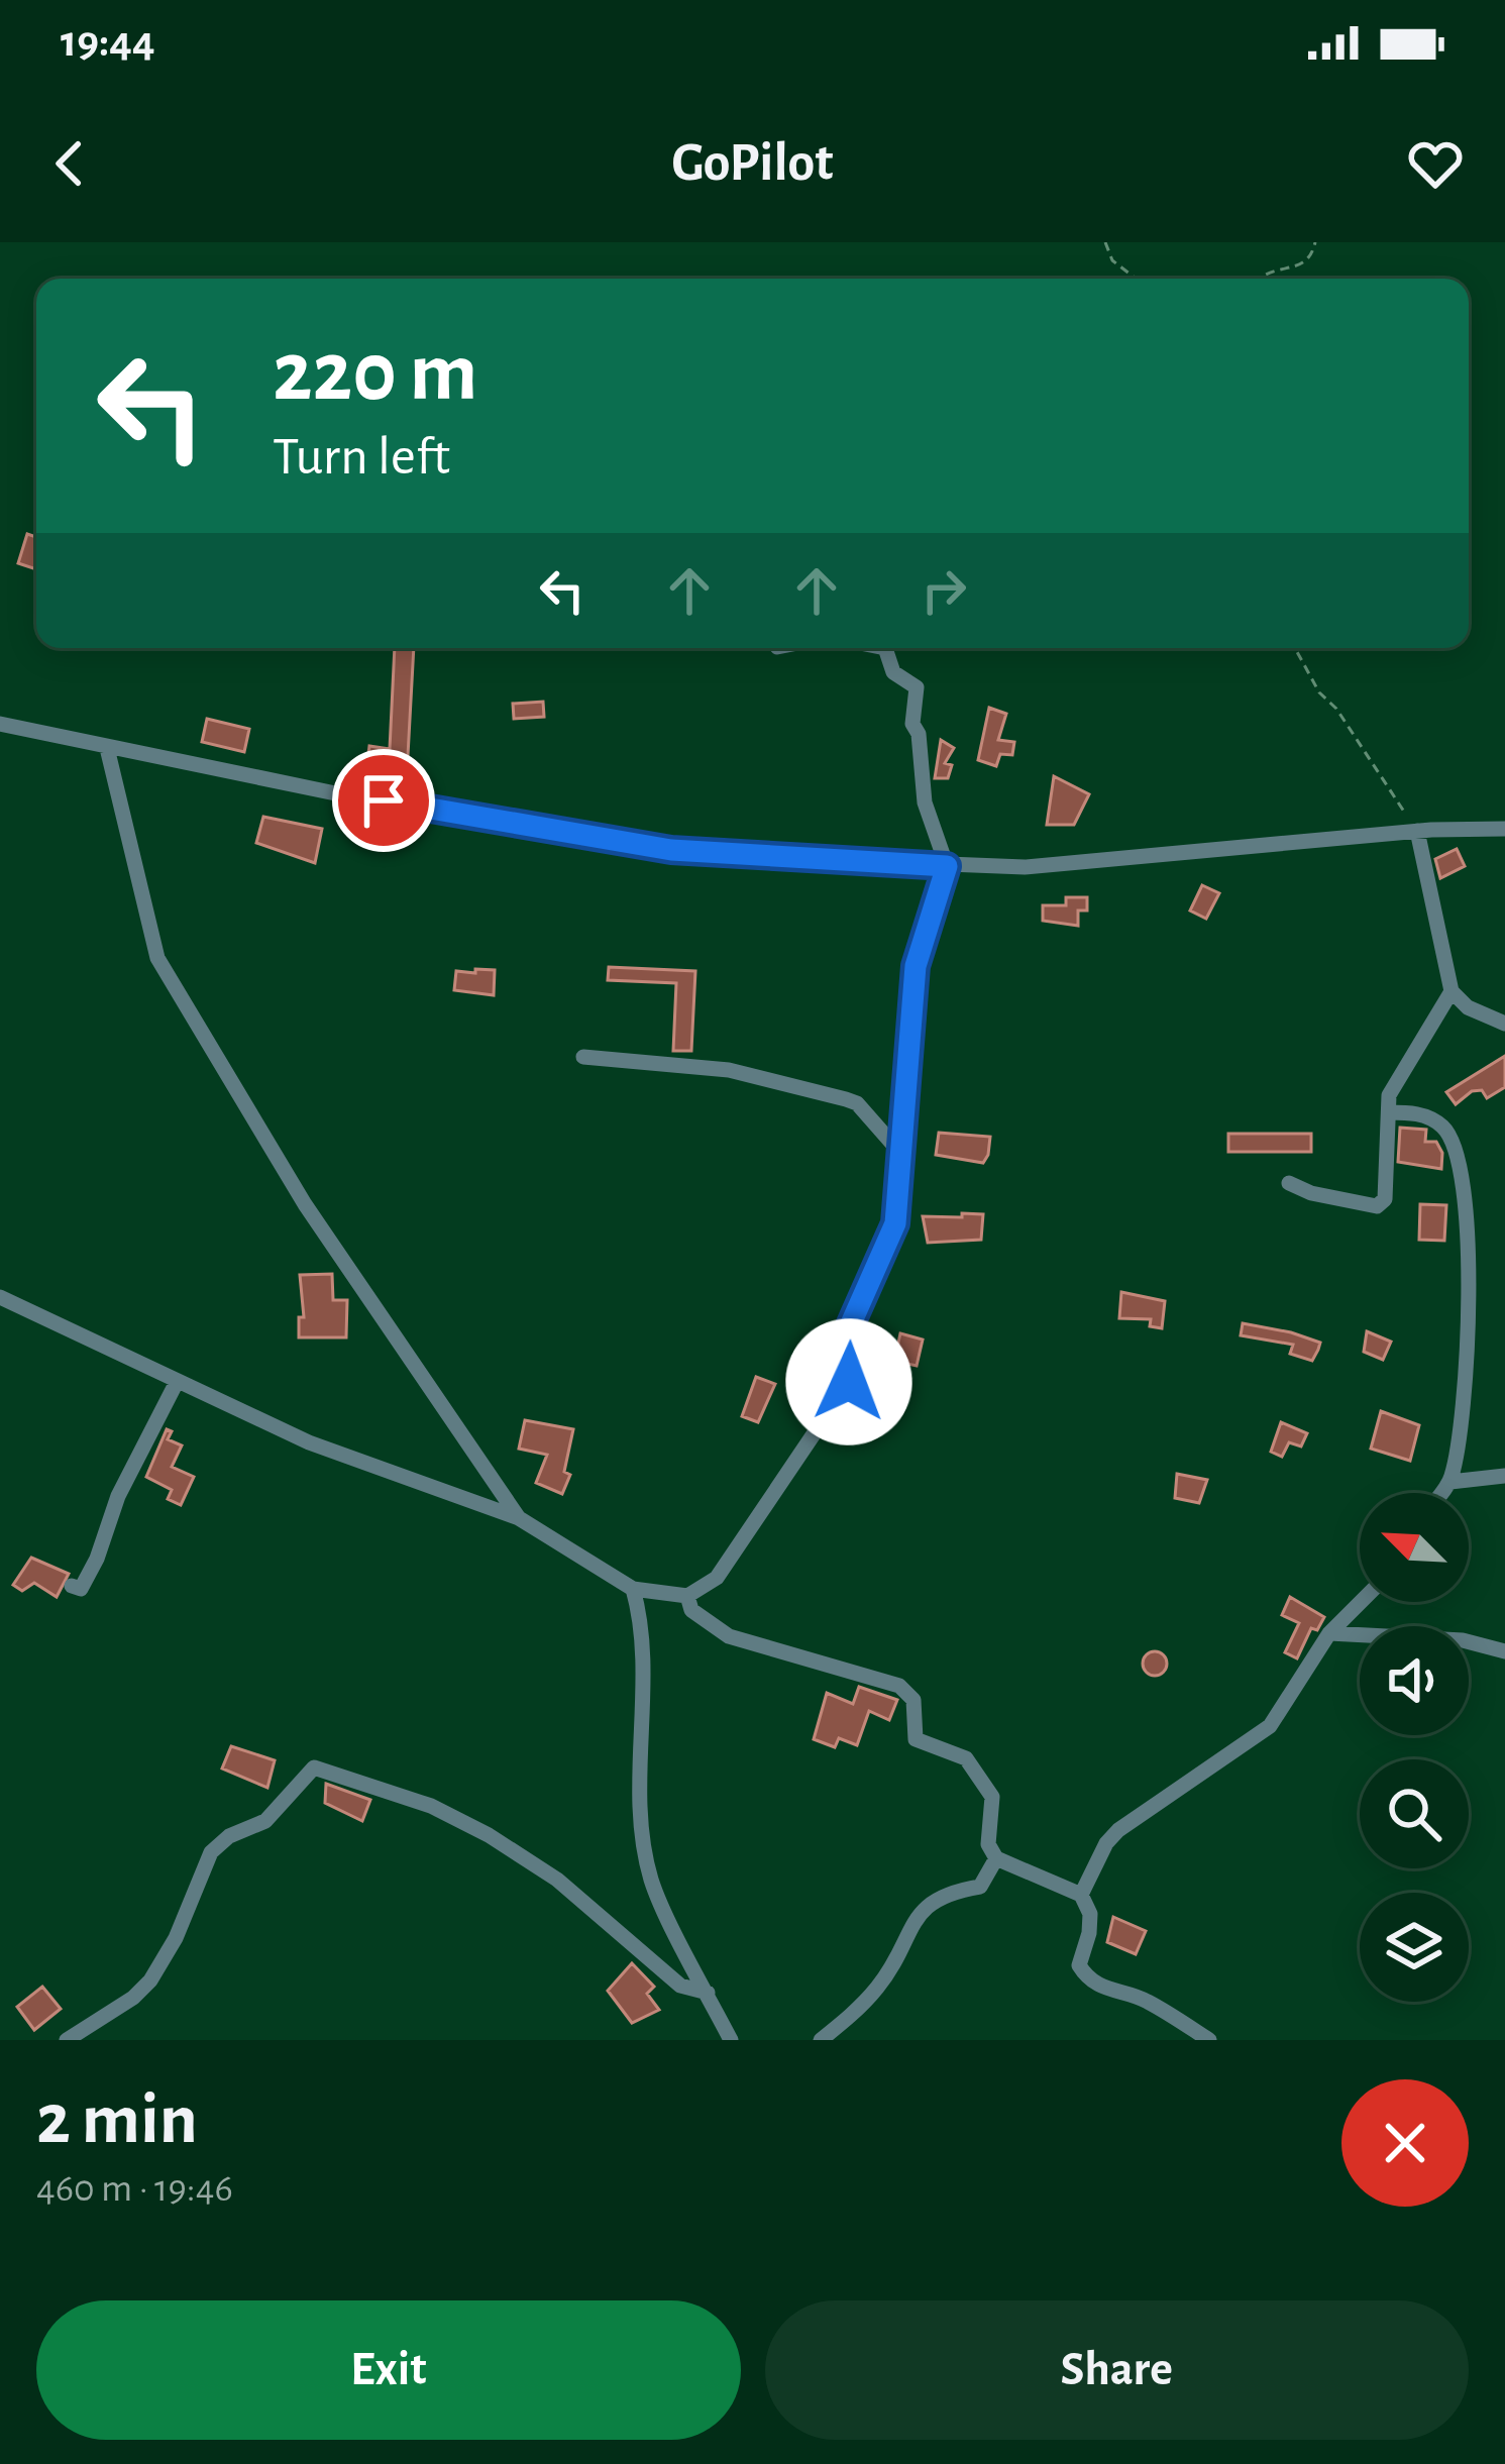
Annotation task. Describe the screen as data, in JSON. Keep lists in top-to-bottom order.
{
  "north": "top left",
  "page": {
    "status": "19:44",
    "header": "GoPilot",
    "turn": ["220 m", "Turn left"],
    "heading": ["2 min", "460 m · 19:46"],
    "buttons": ["Exit", "Share"]
  }
}
